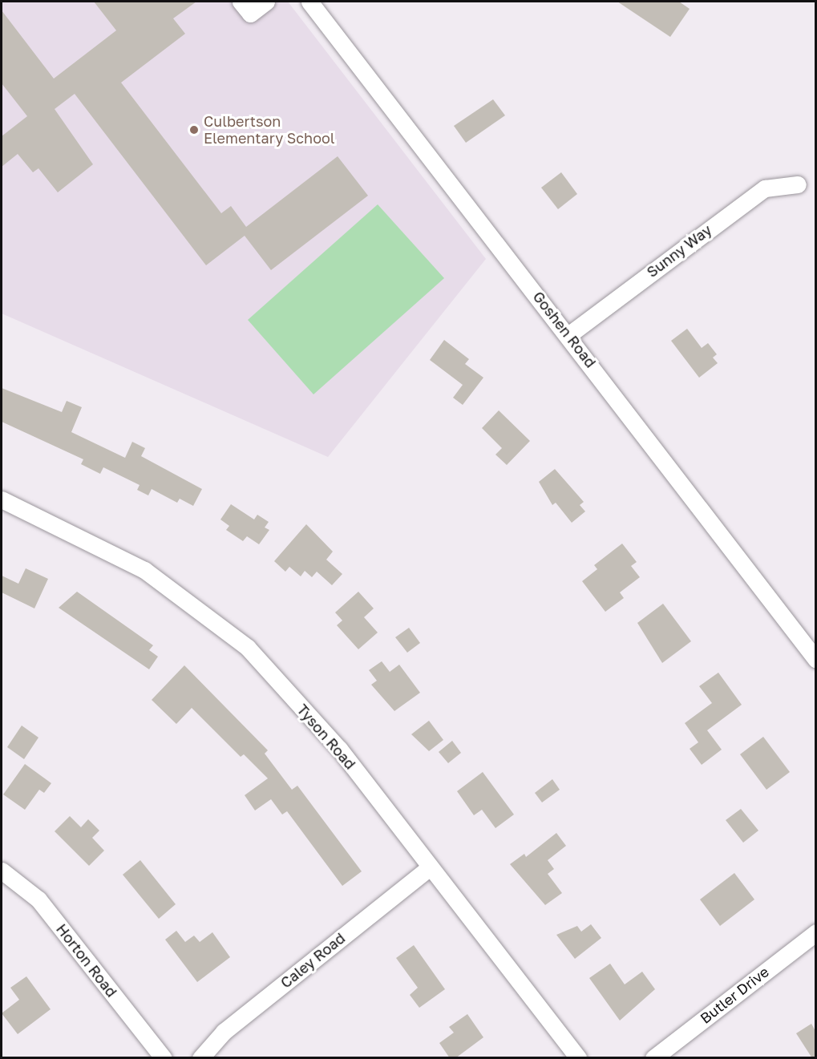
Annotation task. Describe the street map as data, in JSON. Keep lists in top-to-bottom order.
{
  "streets": {
    "street": [
      "Sunny Way",
      "Goshen Road",
      "Tyson Road",
      "Horton Road",
      "Caley Road",
      "Butler Drive"
    ]
  },
  "crossings": [
    ["Sunny Way", "Goshen Road"],
    ["Tyson Road", "Caley Road"]
  ],
  "places": ["Culbertson Elementary School"]
}
